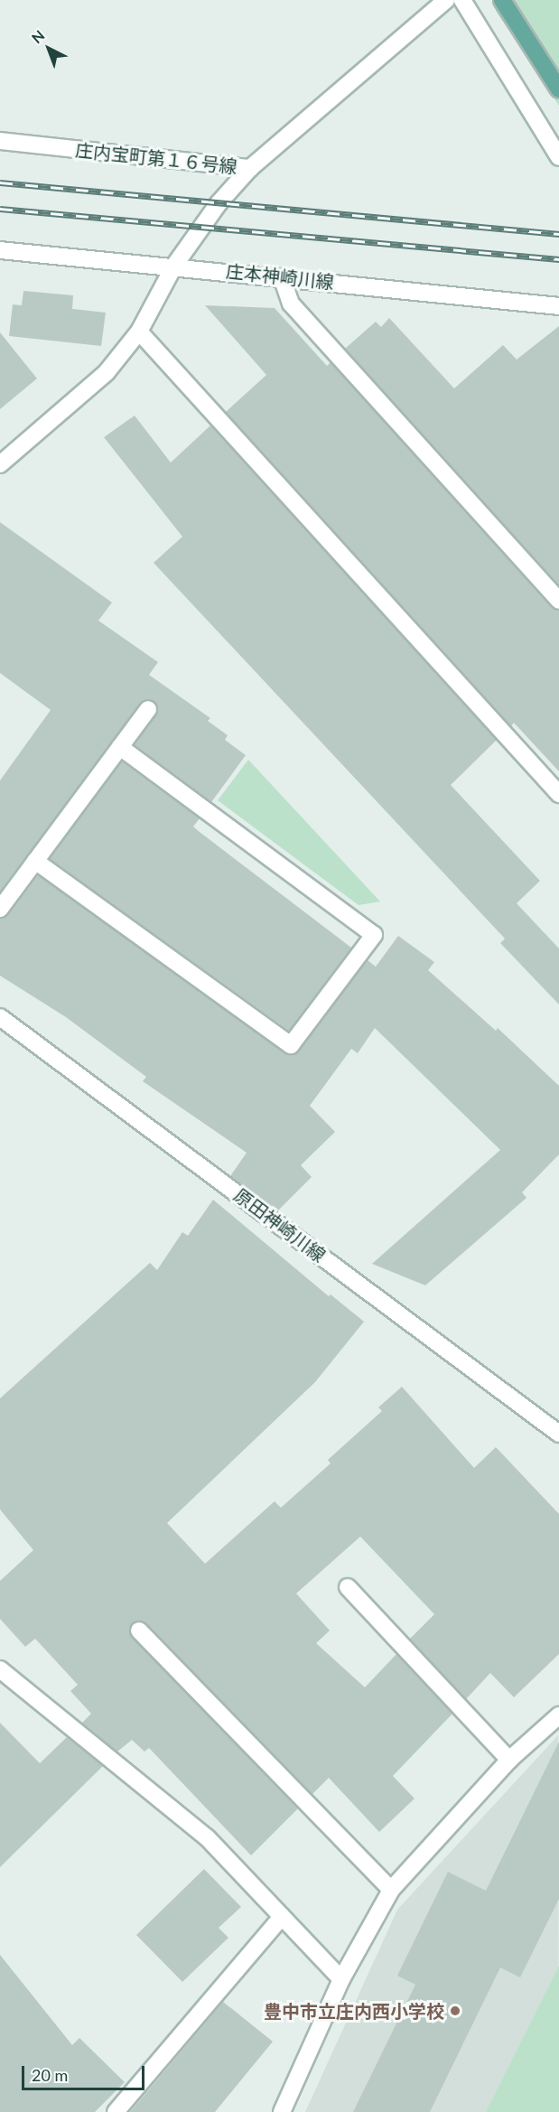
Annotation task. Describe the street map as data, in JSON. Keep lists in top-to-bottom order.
{
  "streets": {
    "street": ["庄内宝町第１６号線", "庄本神崎川線", "原田神崎川線"]
  },
  "places": ["豊中市立庄内西小学校"],
  "scale_bar": "20 m",
  "north": "top left"
}
